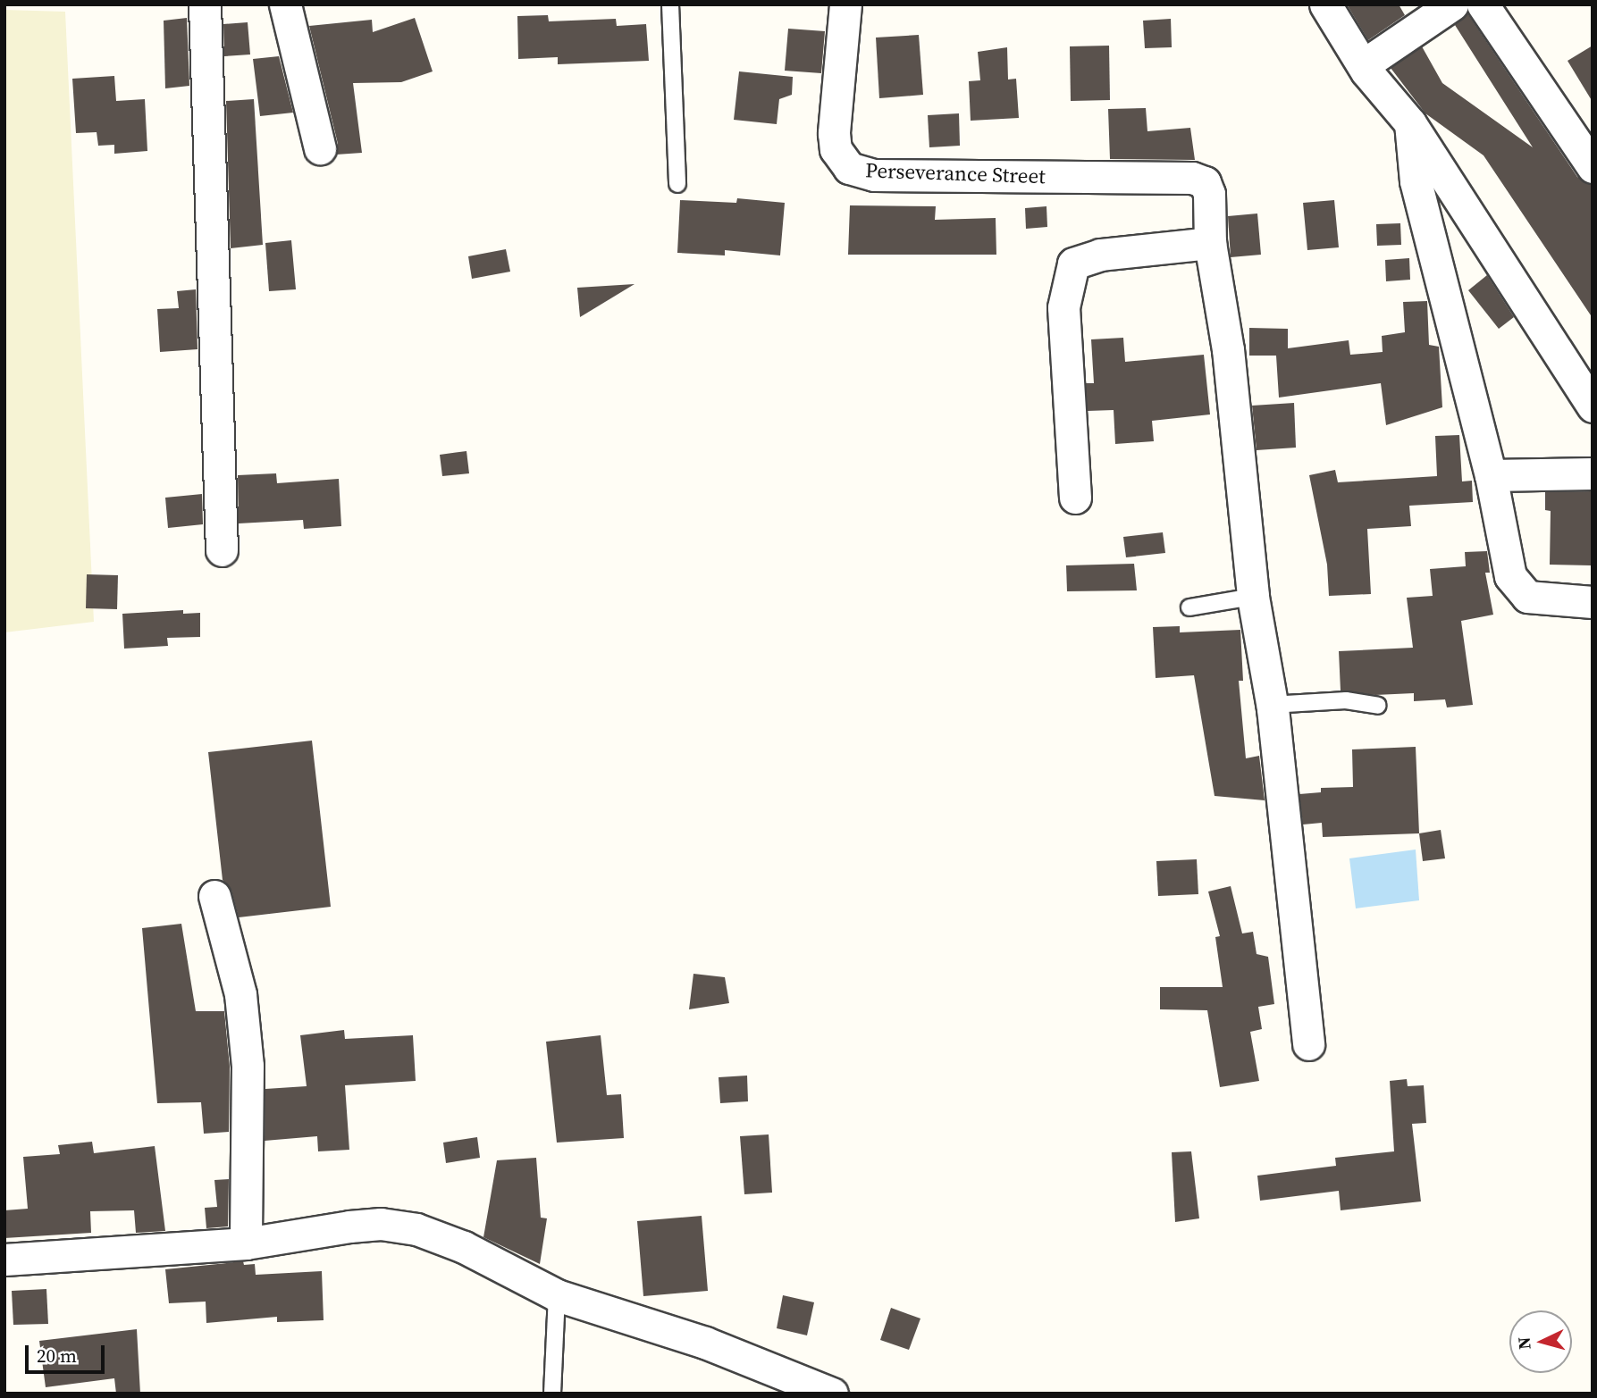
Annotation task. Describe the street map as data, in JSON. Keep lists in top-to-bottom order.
{
  "streets": {
    "street": ["Perseverance Street"]
  },
  "scale_bar": "20 m",
  "north": "left"
}
